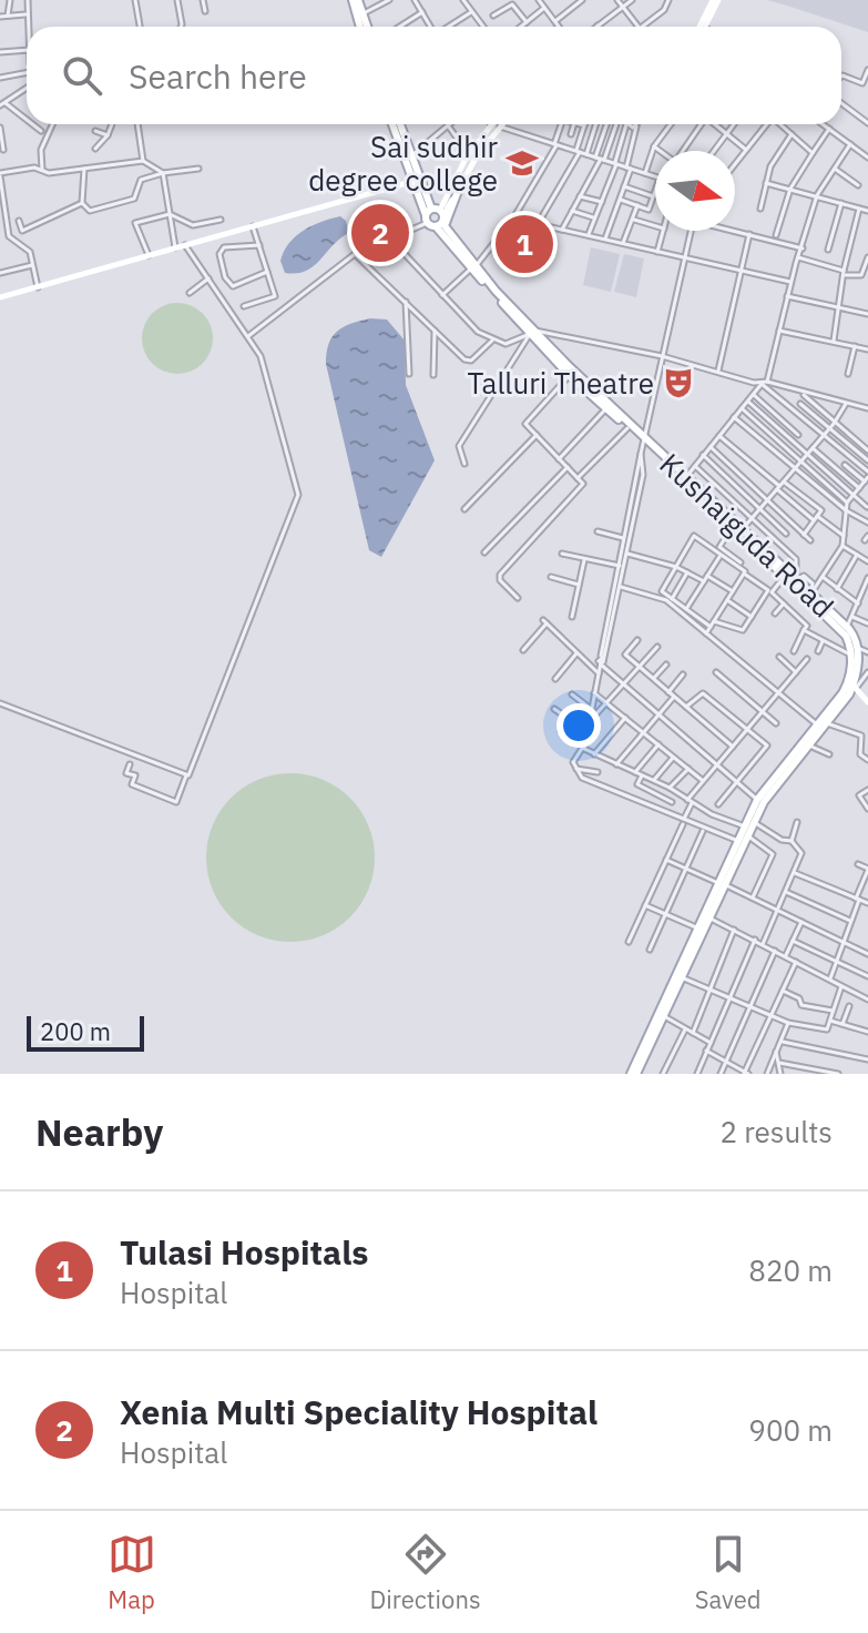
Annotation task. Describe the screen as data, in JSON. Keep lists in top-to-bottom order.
{
  "streets": {
    "main road": ["Kushaiguda Road"]
  },
  "places": {
    "school or university": ["Sai sudhir degree college"],
    "theatre": ["Talluri Theatre"]
  },
  "scale_bar": "200 m",
  "north": "right",
  "page": {
    "search": "Search here",
    "pins": ["2", "1"],
    "scale": "200 m",
    "heading": ["Nearby", "2 results"],
    "list": [
      {
        "mark": "1",
        "name": "Tulasi Hospitals",
        "note": "Hospital",
        "value": "820 m"
      },
      {
        "mark": "2",
        "name": "Xenia Multi Speciality Hospital",
        "note": "Hospital",
        "value": "900 m"
      }
    ],
    "nav": ["Map", "Directions", "Saved"]
  }
}
